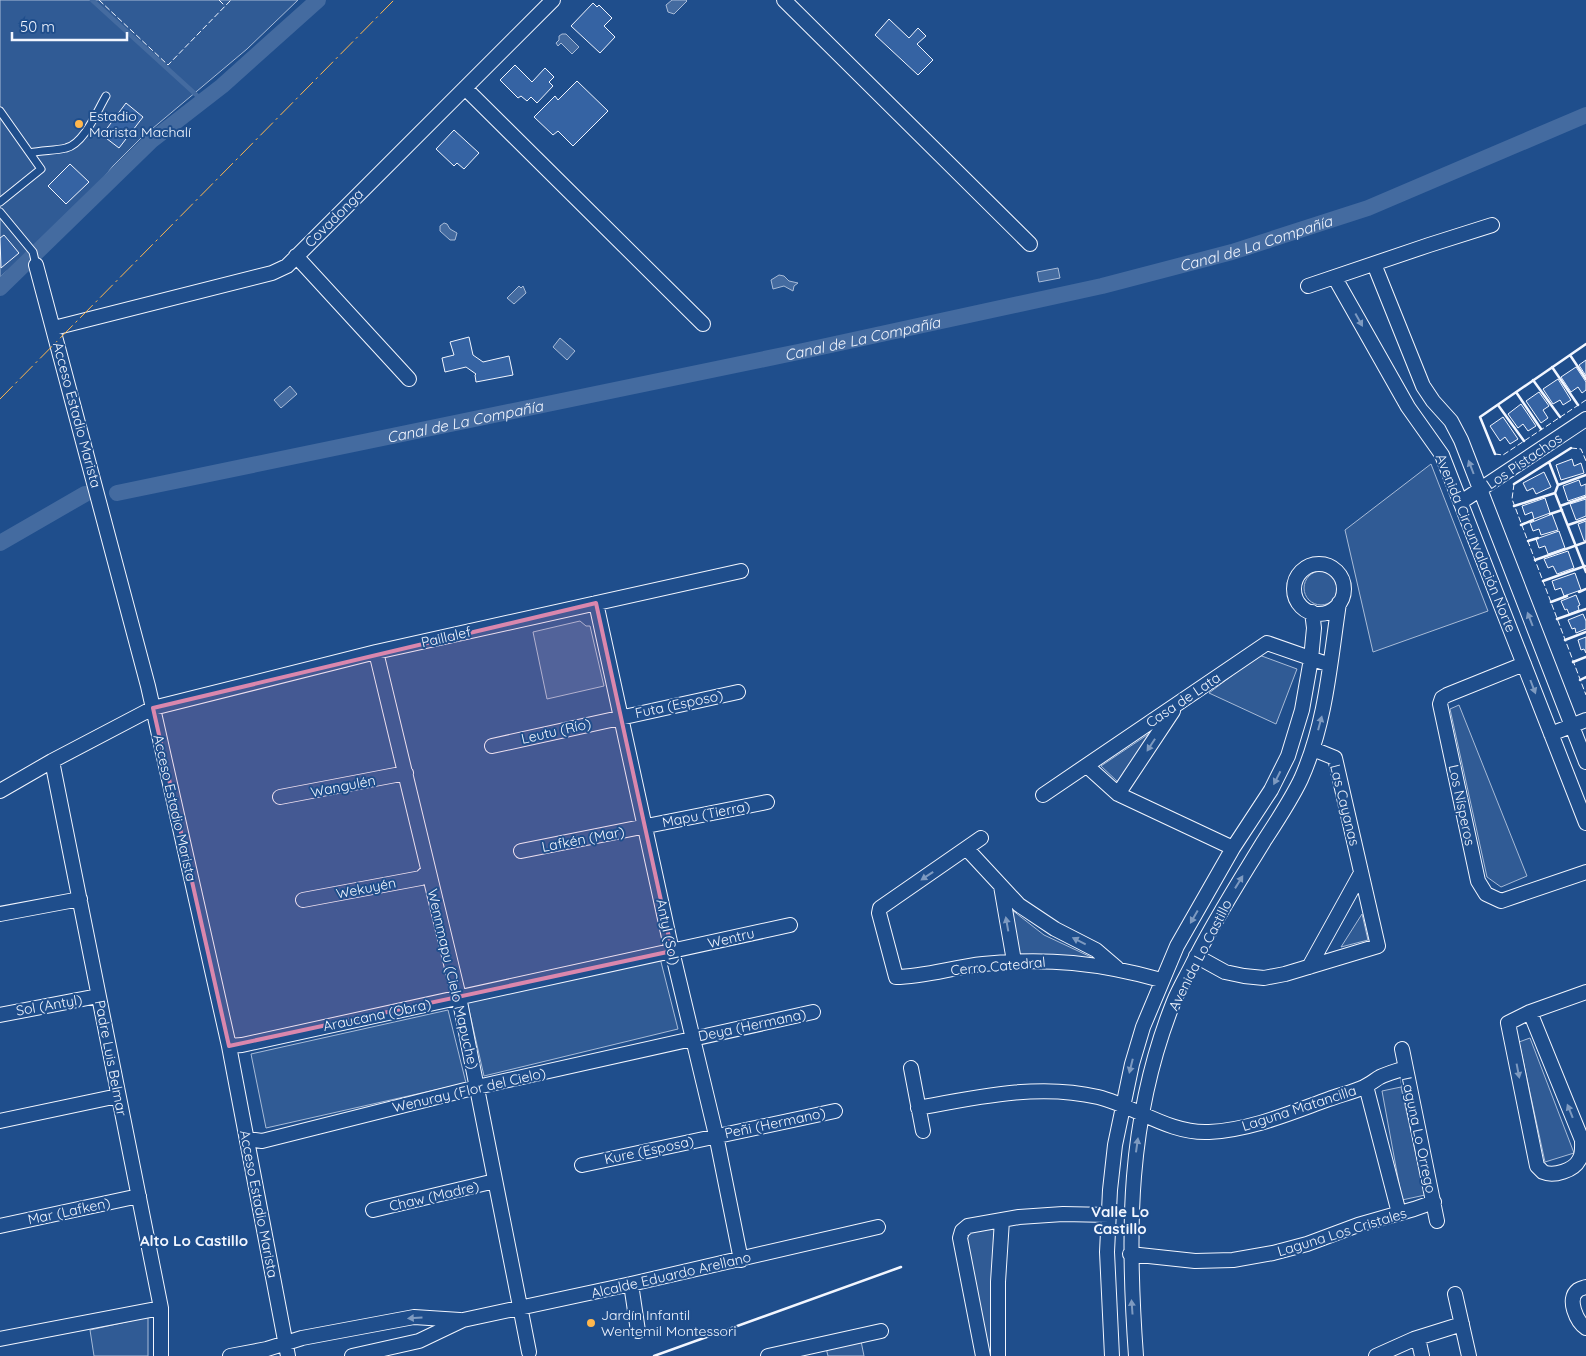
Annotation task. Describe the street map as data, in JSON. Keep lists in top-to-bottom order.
{
  "streets": {
    "street": [
      "Covadonga",
      "Acceso Estadio Marista",
      "Los Pistachos",
      "Avenida Circunvalación Norte",
      "Paillalef",
      "Casa de Lata",
      "Futa (Esposo)",
      "Leutu (Río)",
      "Wangulén",
      "Las Cayanas",
      "Los Nísperos",
      "Mapu (Tierra)",
      "Lafkén (Mar)",
      "Wekuyén",
      "Antyl (Sol)",
      "Wentru",
      "Avenida Lo Castillo",
      "Cerro Catedral",
      "Wennmapu (Cielo Mapuche)",
      "Sol (Antyl)",
      "Araucana (Obra)",
      "Deya (Hermana)",
      "Padre Luis Belmar",
      "Wenuray (Flor del Cielo)",
      "Laguna Matancilla",
      "Peñi (Hermano)",
      "Laguna Lo Orrego",
      "Kure (Esposa)",
      "Chaw (Madre)",
      "Mar (Lafken)",
      "Laguna Los Cristales",
      "Alcalde Eduardo Arellano"
    ]
  },
  "crossings": [
    ["Covadonga", "Acceso Estadio Marista"],
    ["Acceso Estadio Marista", "Paillalef"],
    ["Acceso Estadio Marista", "Araucana (Obra)"],
    ["Acceso Estadio Marista", "Wenuray (Flor del Cielo)"],
    ["Acceso Estadio Marista", "Alcalde Eduardo Arellano"],
    ["Los Pistachos", "Avenida Circunvalación Norte"],
    ["Avenida Circunvalación Norte", "Los Nísperos"],
    ["Paillalef", "Antyl (Sol)"],
    ["Paillalef", "Wennmapu (Cielo Mapuche)"],
    ["Paillalef", "Padre Luis Belmar"],
    ["Casa de Lata", "Avenida Lo Castillo"],
    ["Futa (Esposo)", "Leutu (Río)"],
    ["Futa (Esposo)", "Antyl (Sol)"],
    ["Leutu (Río)", "Antyl (Sol)"],
    ["Wangulén", "Wennmapu (Cielo Mapuche)"],
    ["Las Cayanas", "Avenida Lo Castillo"],
    ["Mapu (Tierra)", "Lafkén (Mar)"],
    ["Mapu (Tierra)", "Antyl (Sol)"],
    ["Lafkén (Mar)", "Antyl (Sol)"],
    ["Wekuyén", "Wennmapu (Cielo Mapuche)"],
    ["Antyl (Sol)", "Wentru"],
    ["Antyl (Sol)", "Araucana (Obra)"],
    ["Antyl (Sol)", "Deya (Hermana)"],
    ["Antyl (Sol)", "Wenuray (Flor del Cielo)"],
    ["Antyl (Sol)", "Peñi (Hermano)"],
    ["Antyl (Sol)", "Kure (Esposa)"],
    ["Antyl (Sol)", "Alcalde Eduardo Arellano"],
    ["Wentru", "Araucana (Obra)"],
    ["Avenida Lo Castillo", "Cerro Catedral"],
    ["Avenida Lo Castillo", "Laguna Matancilla"],
    ["Avenida Lo Castillo", "Laguna Los Cristales"],
    ["Wennmapu (Cielo Mapuche)", "Araucana (Obra)"],
    ["Wennmapu (Cielo Mapuche)", "Wenuray (Flor del Cielo)"],
    ["Wennmapu (Cielo Mapuche)", "Chaw (Madre)"],
    ["Wennmapu (Cielo Mapuche)", "Alcalde Eduardo Arellano"],
    ["Sol (Antyl)", "Padre Luis Belmar"],
    ["Deya (Hermana)", "Wenuray (Flor del Cielo)"],
    ["Padre Luis Belmar", "Mar (Lafken)"],
    ["Laguna Matancilla", "Laguna Lo Orrego"],
    ["Peñi (Hermano)", "Kure (Esposa)"],
    ["Laguna Lo Orrego", "Laguna Los Cristales"]
  ],
  "districts": ["Valle Lo Castillo", "Alto Lo Castillo"],
  "water": ["Canal de La Compañía"],
  "places": ["Estadio Marista Machalí", "Jardín Infantil Wentemil Montessori"],
  "scale_bar": "50 m"
}
